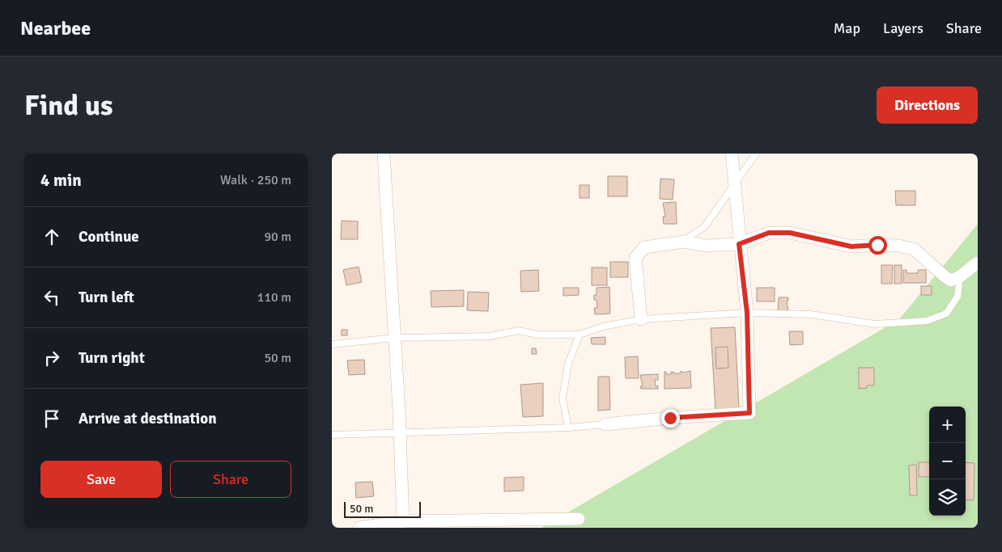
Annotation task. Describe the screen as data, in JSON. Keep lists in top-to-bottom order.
{
  "scale_bar": "50 m",
  "page": {
    "header": "Nearbee",
    "nav": ["Map", "Layers", "Share"],
    "buttons": [
      "Directions",
      ["Save", "Share"]
    ],
    "title": "Find us",
    "heading": ["4 min", "Walk · 250 m"],
    "list": [
      ["Continue", "90 m"],
      ["Turn left", "110 m"],
      ["Turn right", "50 m"],
      "Arrive at destination"
    ],
    "map_buttons": ["+", "−"],
    "scale": "50 m"
  }
}
